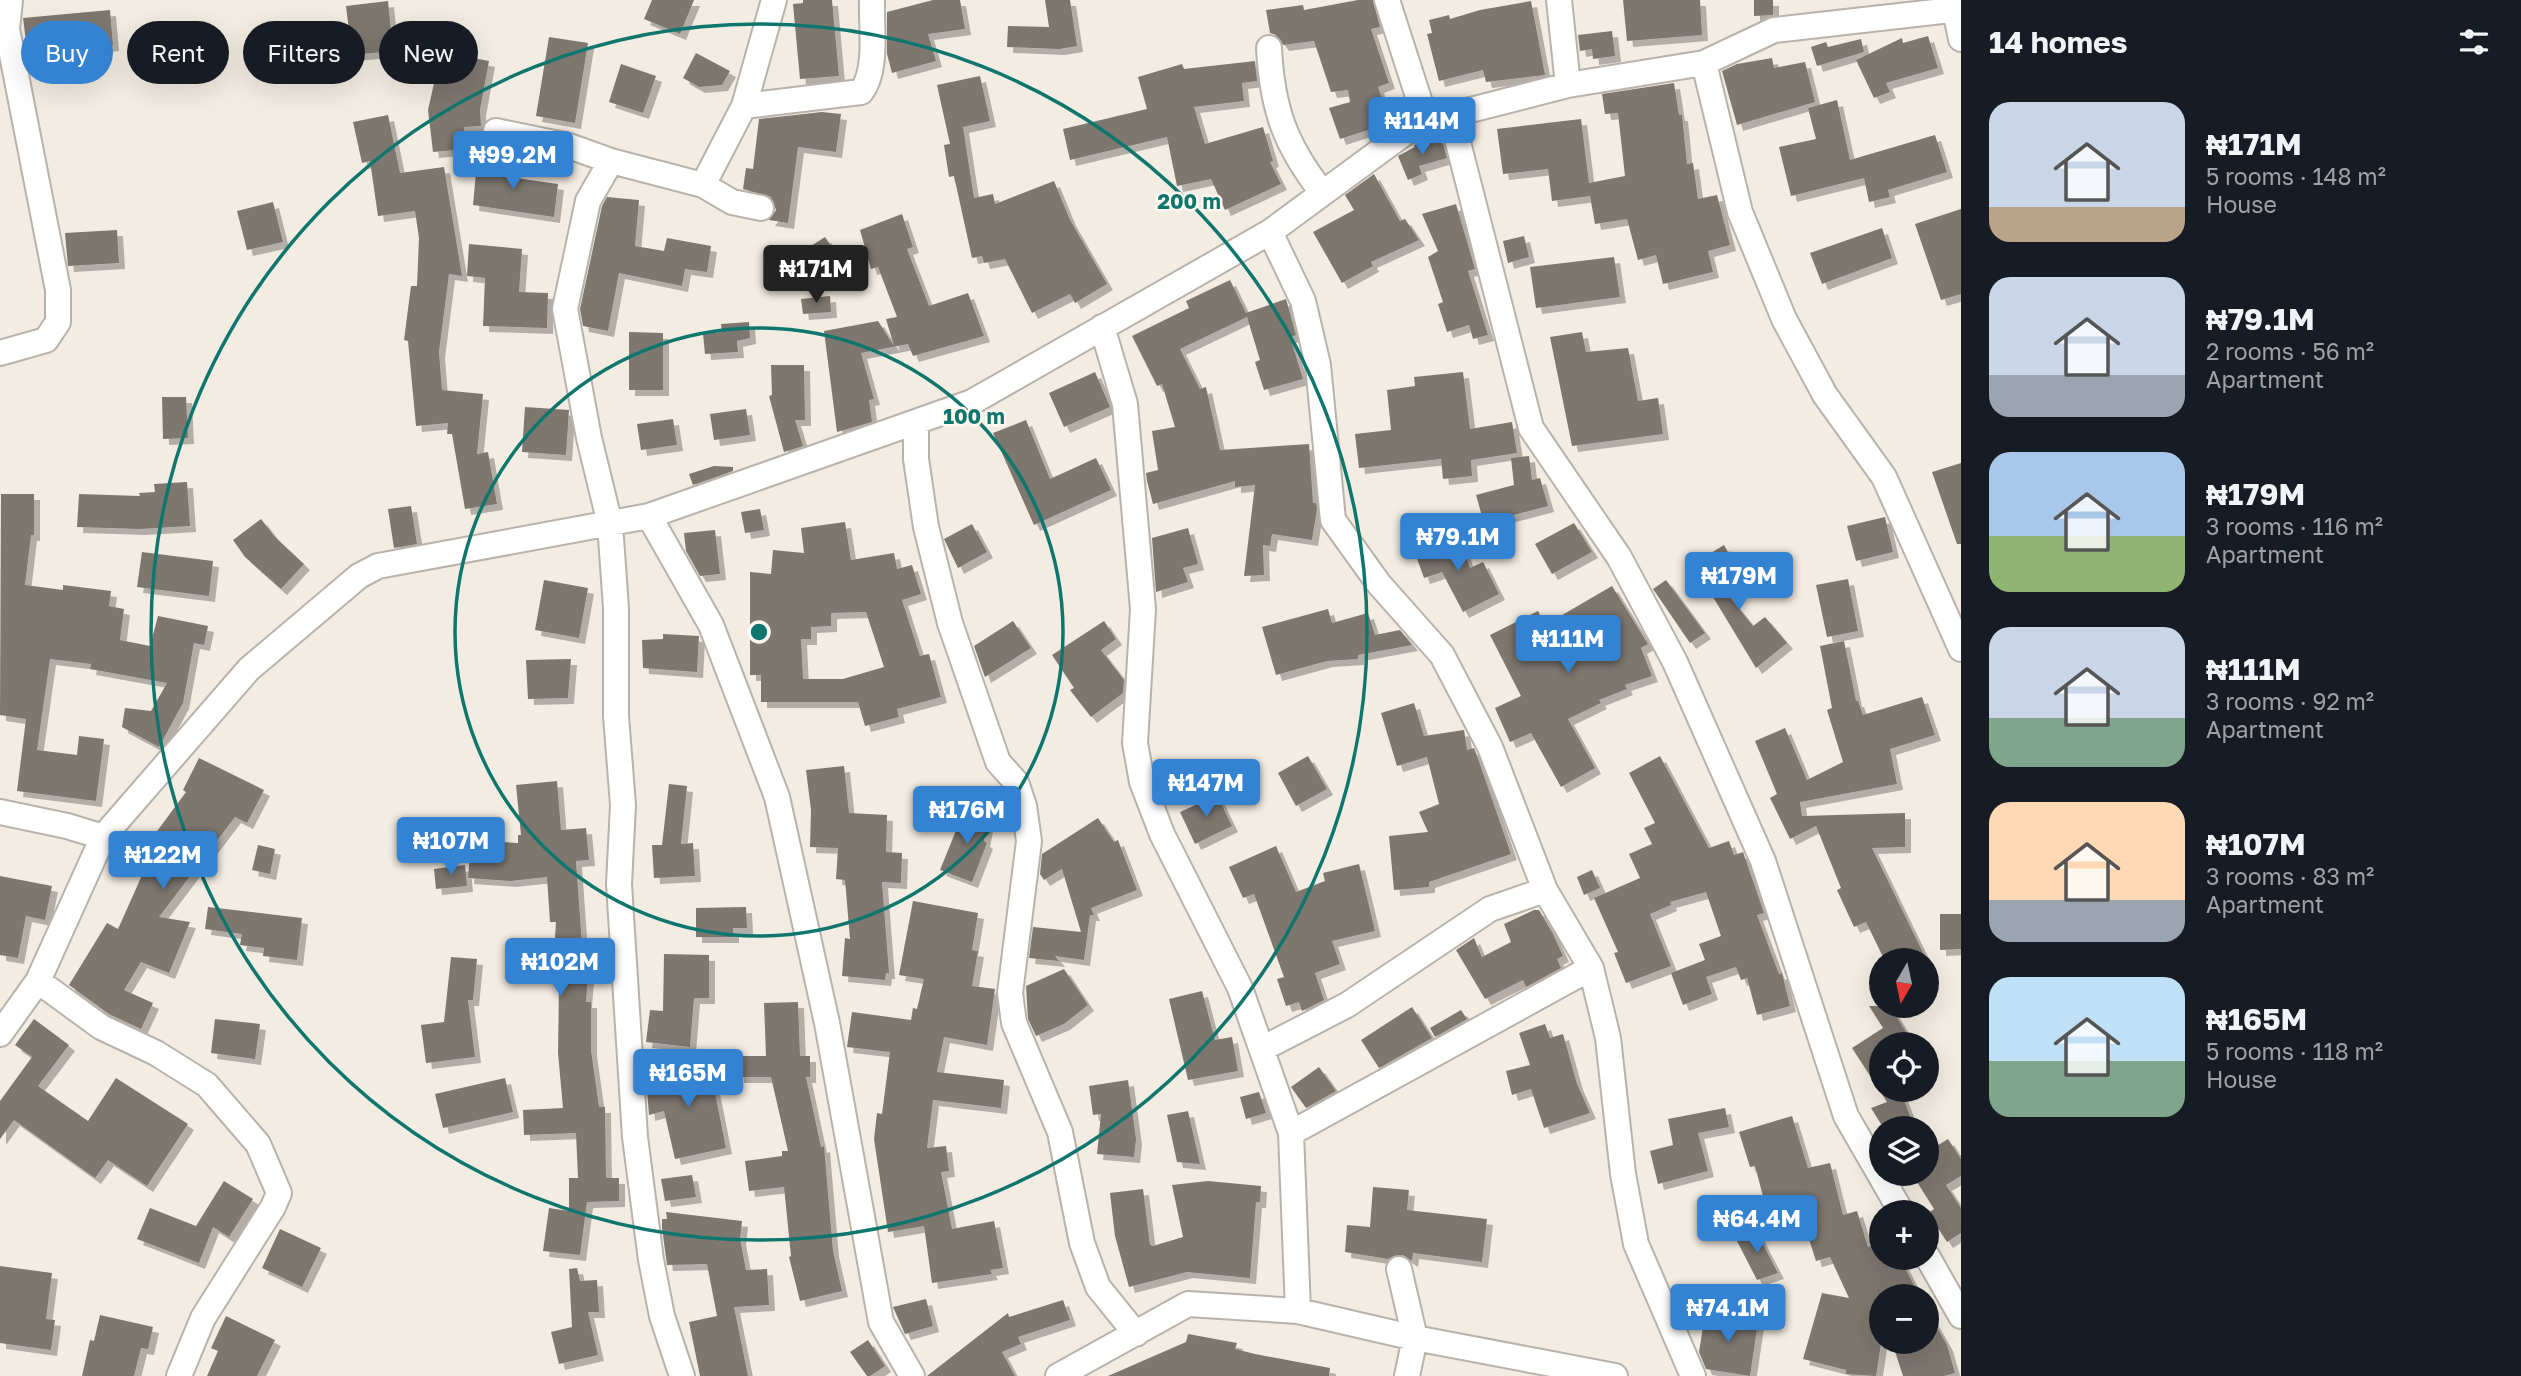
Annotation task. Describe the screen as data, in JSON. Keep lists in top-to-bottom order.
{
  "north": "bottom",
  "page": {
    "heading": "14 homes",
    "chip": [
      "Buy",
      "Rent",
      "Filters",
      "New"
    ],
    "list": [
      {
        "name": "₦171M",
        "note": "5 rooms · 148 m² · House"
      },
      {
        "name": "₦79.1M",
        "note": "2 rooms · 56 m² · Apartment"
      },
      {
        "name": "₦179M",
        "note": "3 rooms · 116 m² · Apartment"
      },
      {
        "name": "₦111M",
        "note": "3 rooms · 92 m² · Apartment"
      },
      {
        "name": "₦107M",
        "note": "3 rooms · 83 m² · Apartment"
      },
      {
        "name": "₦165M",
        "note": "5 rooms · 118 m² · House"
      }
    ],
    "price": [
      "₦114M",
      "₦99.2M",
      "₦171M",
      "₦79.1M",
      "₦179M",
      "₦111M",
      "₦147M",
      "₦176M",
      "₦107M",
      "₦122M",
      "₦102M",
      "₦165M",
      "₦64.4M",
      "₦74.1M"
    ],
    "map_buttons": ["+", "−"]
  },
  "rings": ["200 m", "100 m"]
}
